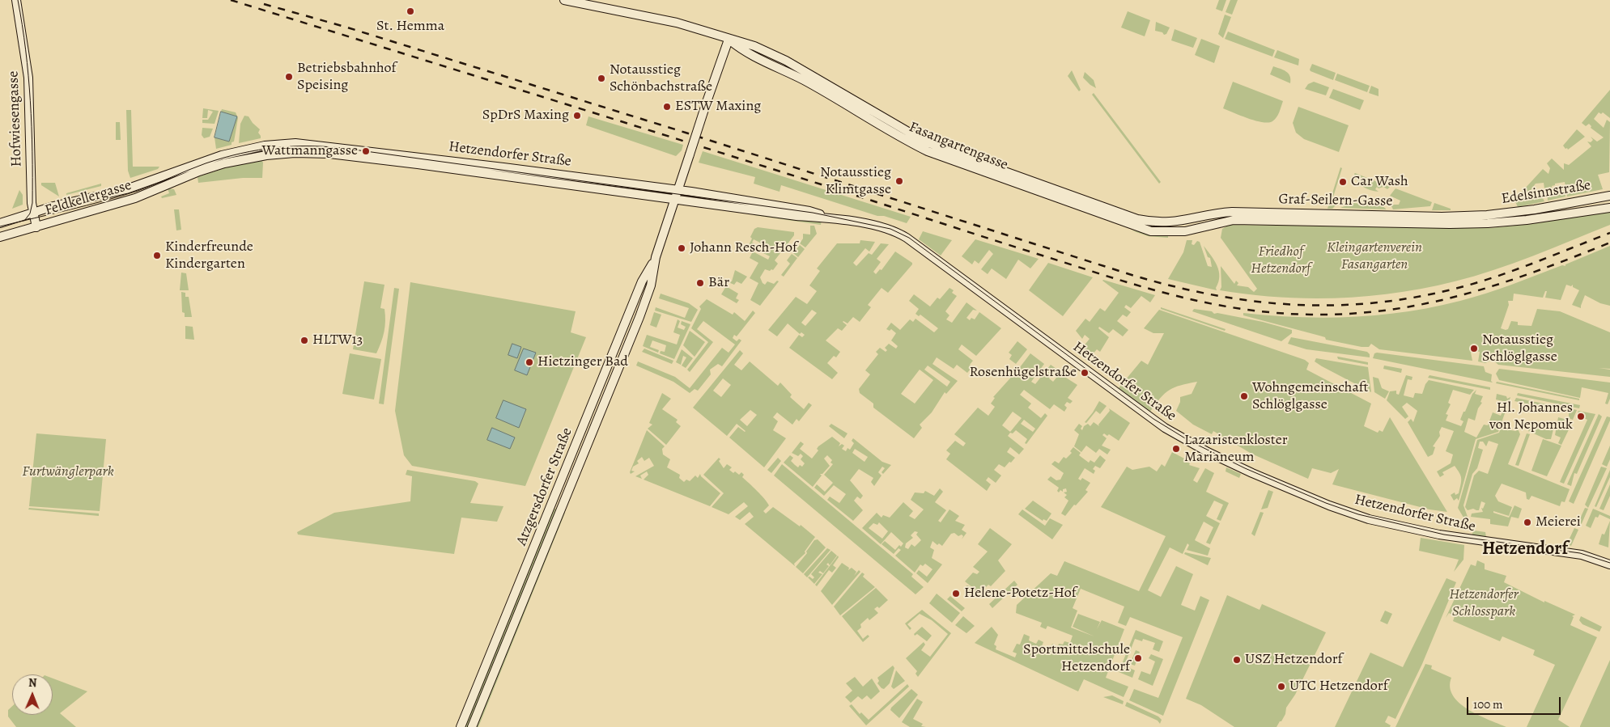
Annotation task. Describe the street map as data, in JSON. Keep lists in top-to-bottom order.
{
  "streets": {
    "main road": [
      "Hofwiesengasse",
      "Fasangartengasse",
      "Hetzendorfer Straße",
      "Edelsinnstraße",
      "Feldkellergasse",
      "Graf-Seilern-Gasse",
      "Atzgersdorfer Straße"
    ]
  },
  "crossings": [
    ["Hofwiesengasse", "Feldkellergasse"],
    ["Fasangartengasse", "Graf-Seilern-Gasse"],
    ["Fasangartengasse", "Atzgersdorfer Straße"],
    ["Hetzendorfer Straße", "Feldkellergasse"],
    ["Hetzendorfer Straße", "Atzgersdorfer Straße"],
    ["Edelsinnstraße", "Graf-Seilern-Gasse"]
  ],
  "districts": ["Hetzendorf"],
  "parks": [
    "Kleingartenverein Fasangarten",
    "Friedhof Hetzendorf",
    "Furtwänglerpark",
    "Hetzendorfer Schlosspark"
  ],
  "places": [
    "St. Hemma",
    "Betriebsbahnhof Speising",
    "Notausstieg Schönbachstraße",
    "ESTW Maxing",
    "SpDrS Maxing",
    "Wattmanngasse",
    "Notausstieg Klimtgasse",
    "Car Wash",
    "Johann Resch-Hof",
    "Kinderfreunde Kindergarten",
    "Bär",
    "HLTW13",
    "Notausstieg Schlöglgasse",
    "Hietzinger Bad",
    "Rosenhügelstraße",
    "Wohngemeinschaft Schlöglgasse",
    "Hl. Johannes von Nepomuk",
    "Lazaristenkloster Marianeum",
    "Meierei",
    "Helene-Potetz-Hof",
    "Sportmittelschule Hetzendorf",
    "USZ Hetzendorf",
    "UTC Hetzendorf"
  ],
  "scale_bar": "100 m",
  "north": "top"
}
